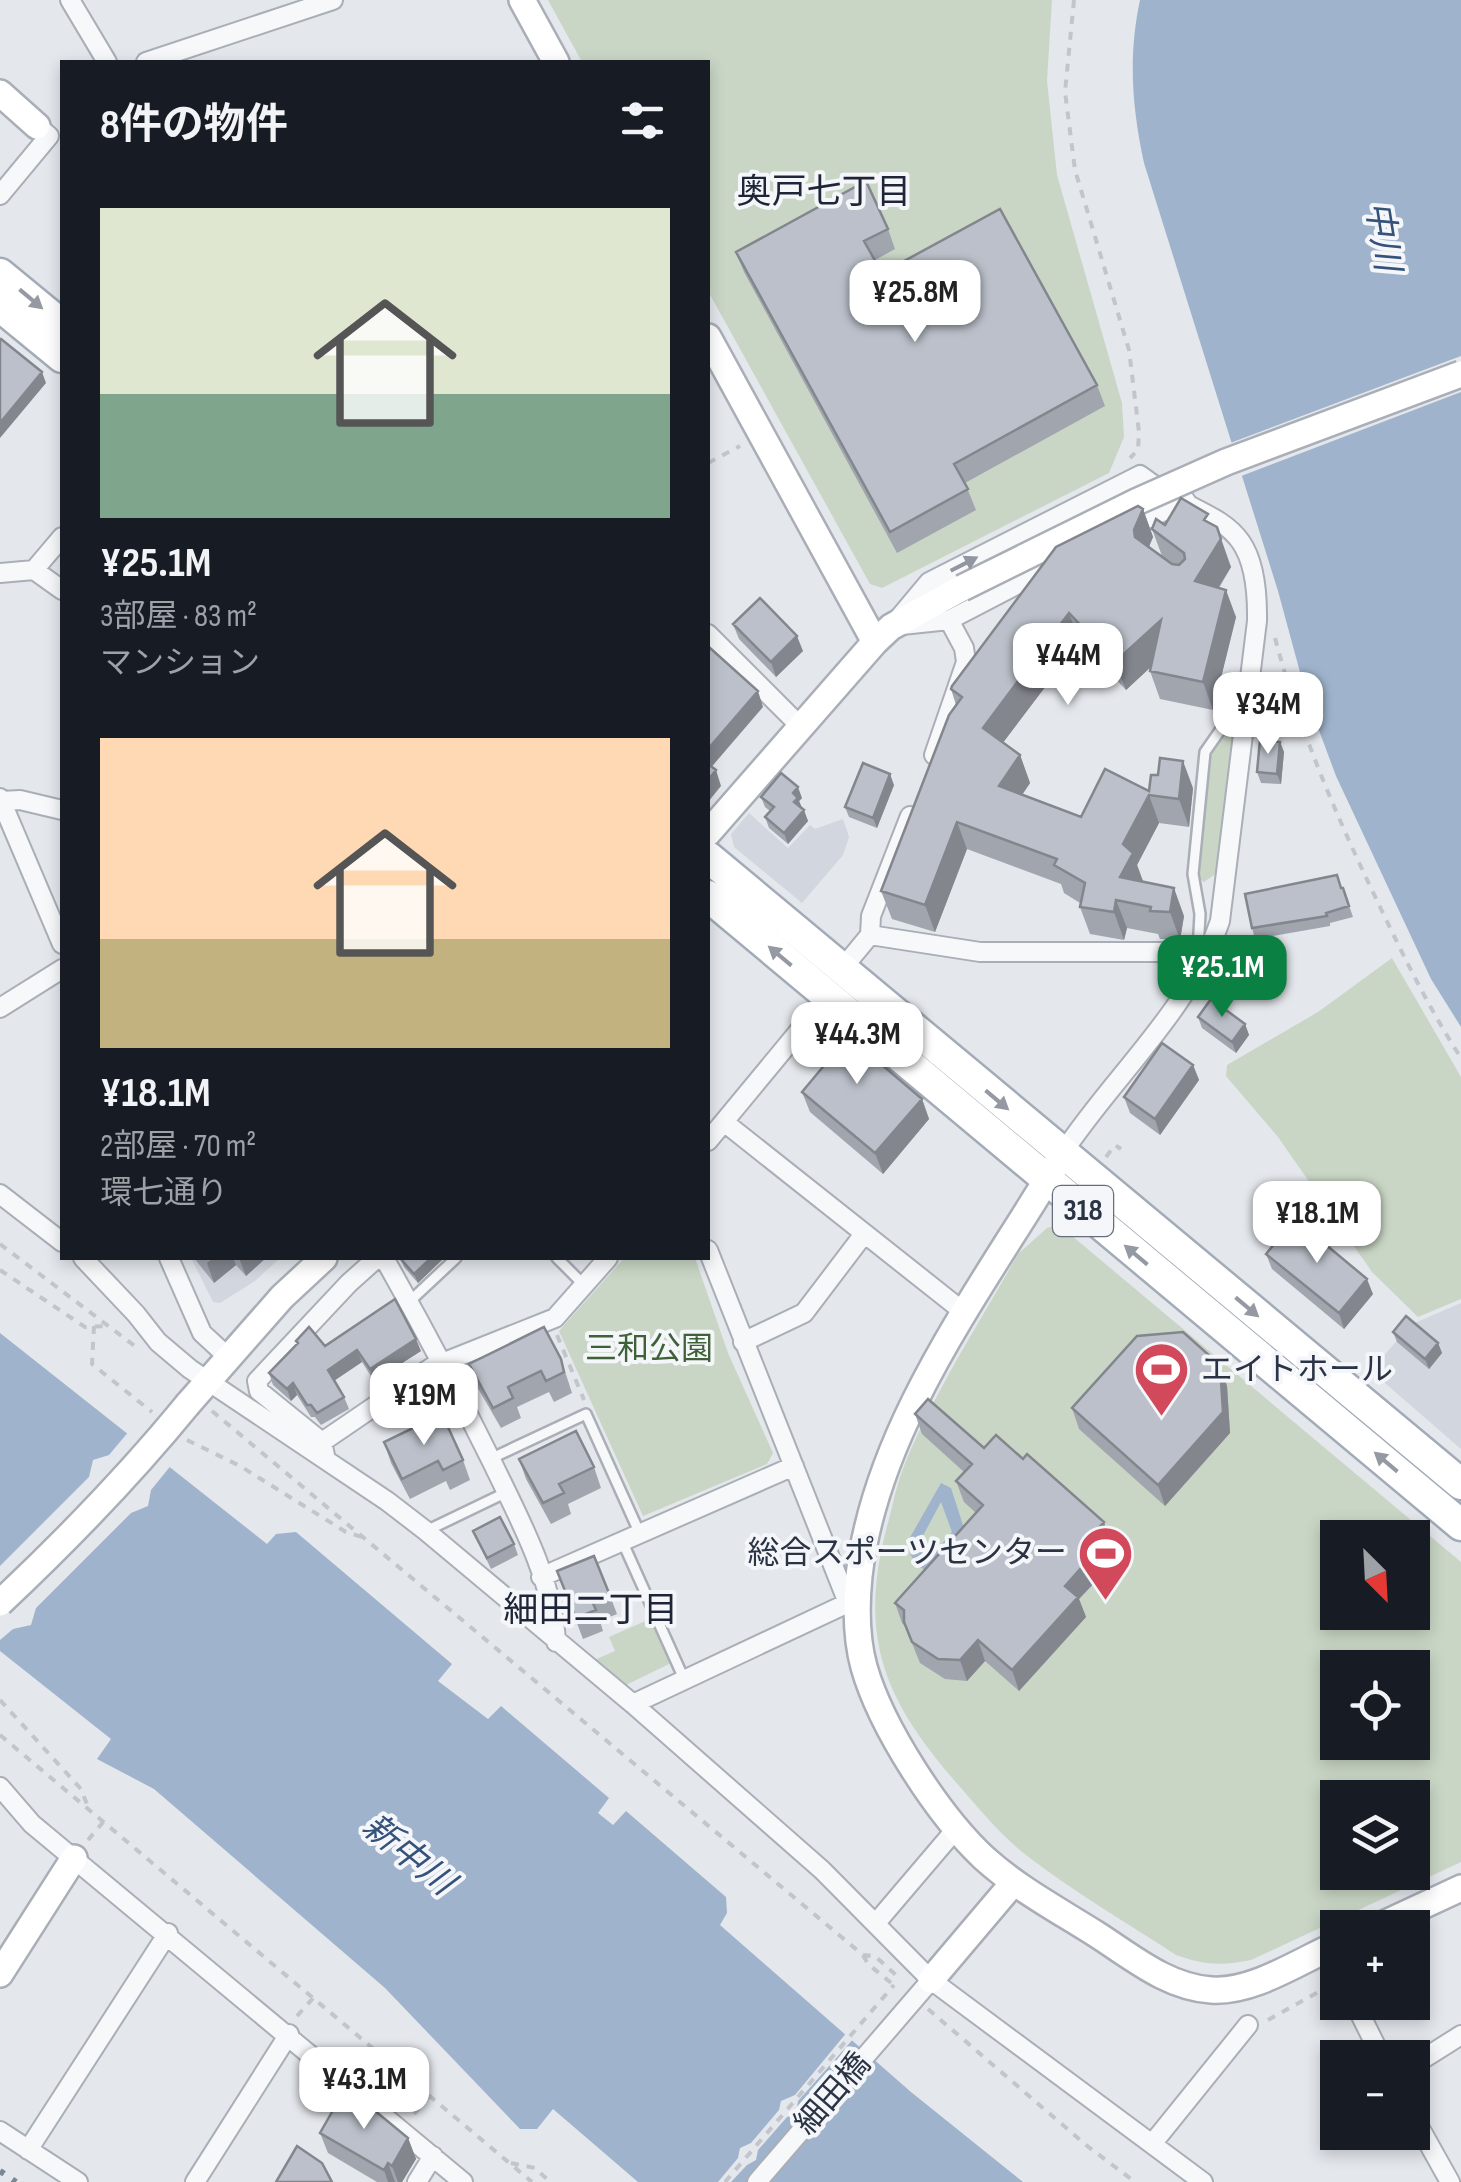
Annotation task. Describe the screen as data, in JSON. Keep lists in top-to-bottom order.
{
  "streets": {
    "main road": ["318"],
    "street": ["細田橋"]
  },
  "districts": ["奥戸七丁目", "細田二丁目"],
  "water": ["中川", "新中川"],
  "parks": ["三和公園"],
  "places": {
    "sports": ["エイトホール", "総合スポーツセンター"]
  },
  "north": "bottom right",
  "page": {
    "heading": "8件の物件",
    "list": [
      {
        "name": "¥25.1M",
        "note": "3部屋 · 83 m² · マンション"
      },
      {
        "name": "¥18.1M",
        "note": "2部屋 · 70 m² · 環七通り"
      }
    ],
    "price": [
      "¥25.8M",
      "¥44M",
      "¥34M",
      "¥25.1M",
      "¥44.3M",
      "¥18.1M",
      "¥19M",
      "¥43.1M"
    ],
    "map_buttons": ["+", "−"]
  }
}
